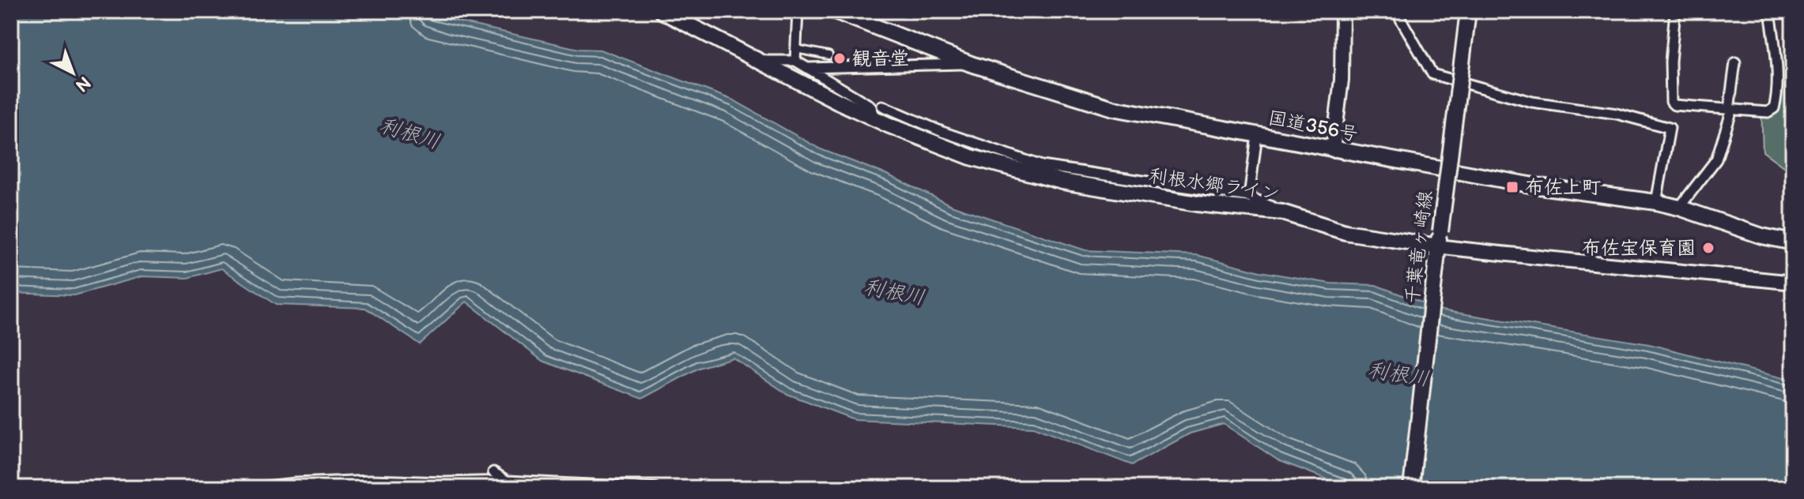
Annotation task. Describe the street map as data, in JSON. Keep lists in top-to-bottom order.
{
  "streets": {
    "main road": ["国道356号", "利根水郷ライン", "千葉竜ヶ崎線"]
  },
  "crossings": [
    ["利根水郷ライン", "千葉竜ヶ崎線"]
  ],
  "water": ["利根川"],
  "places": {
    "other": ["観音堂", "布佐宝保育園"],
    "transit": ["布佐上町"]
  },
  "north": "bottom right"
}
